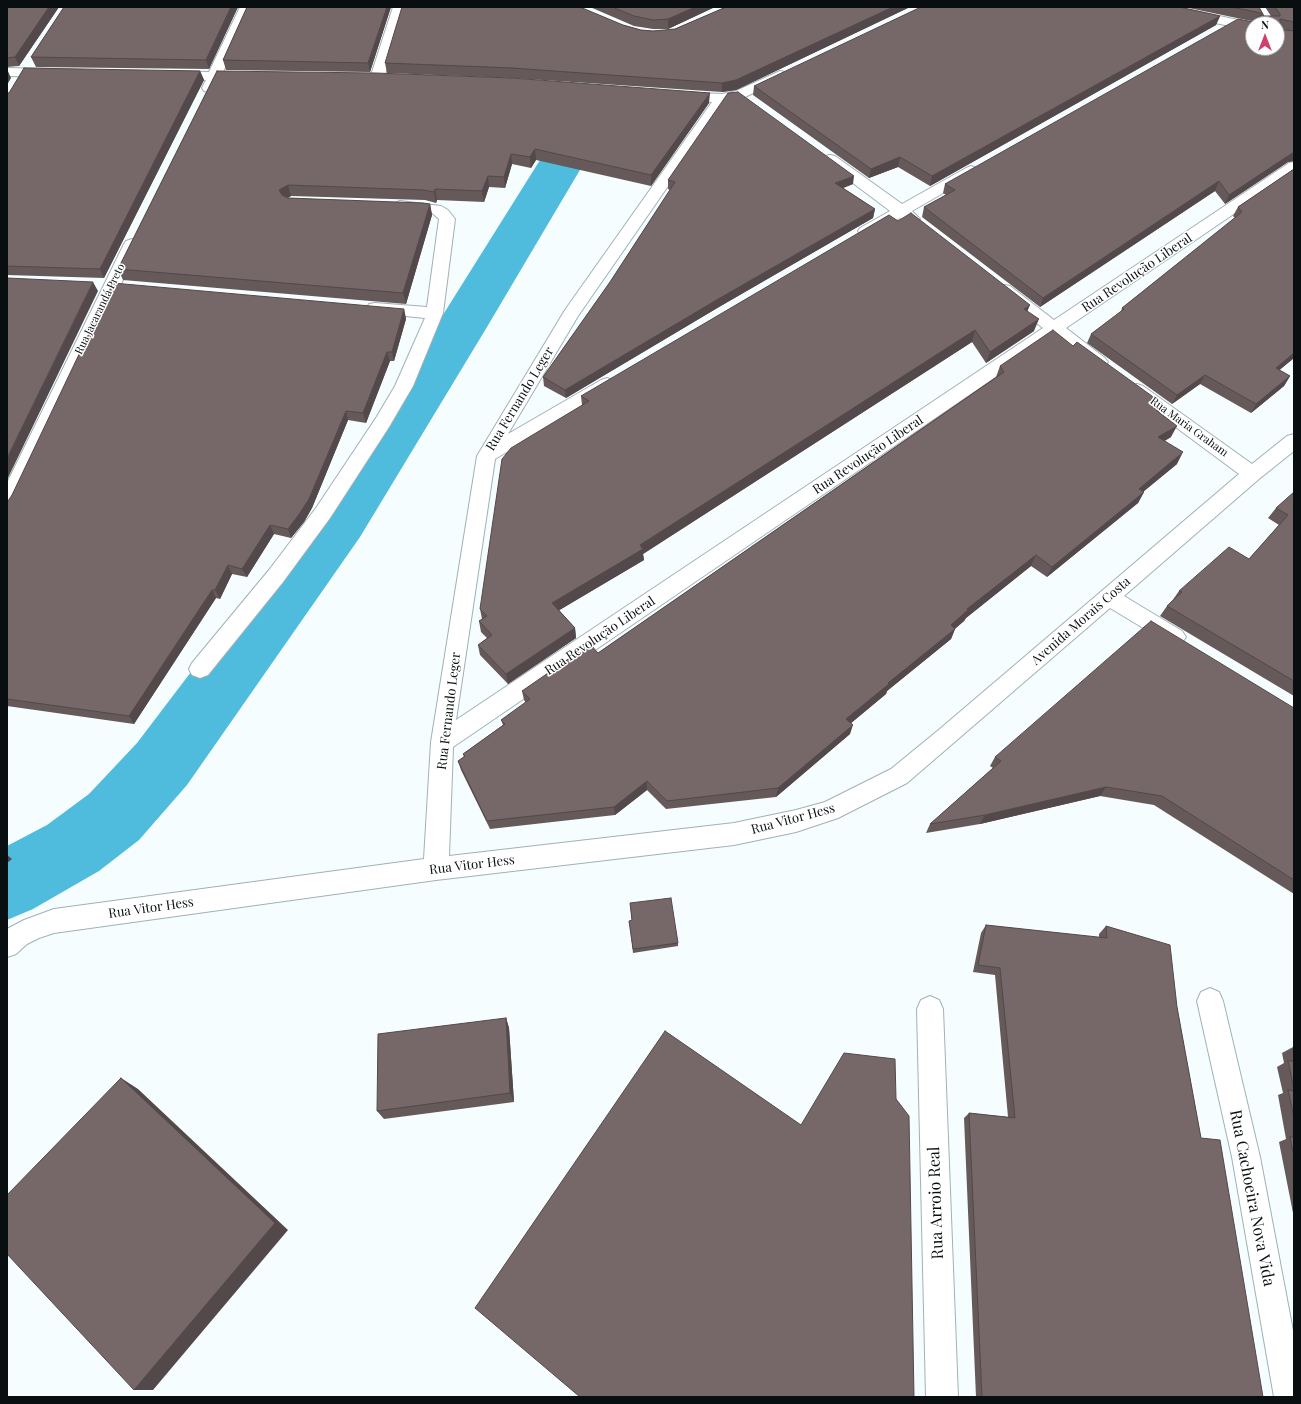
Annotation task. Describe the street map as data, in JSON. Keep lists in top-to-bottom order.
{
  "streets": {
    "street": [
      "Rua Revolução Liberal",
      "Rua Jacarandá Preto",
      "Rua Fernando Leger",
      "Rua Maria Graham",
      "Avenida Morais Costa",
      "Rua Vitor Hess",
      "Rua Cachoeira Nova Vida",
      "Rua Arroio Real"
    ]
  },
  "crossings": [
    ["Rua Revolução Liberal", "Rua Fernando Leger"],
    ["Rua Revolução Liberal", "Rua Maria Graham"],
    ["Rua Fernando Leger", "Rua Vitor Hess"],
    ["Rua Maria Graham", "Avenida Morais Costa"],
    ["Avenida Morais Costa", "Rua Vitor Hess"]
  ],
  "north": "top"
}
